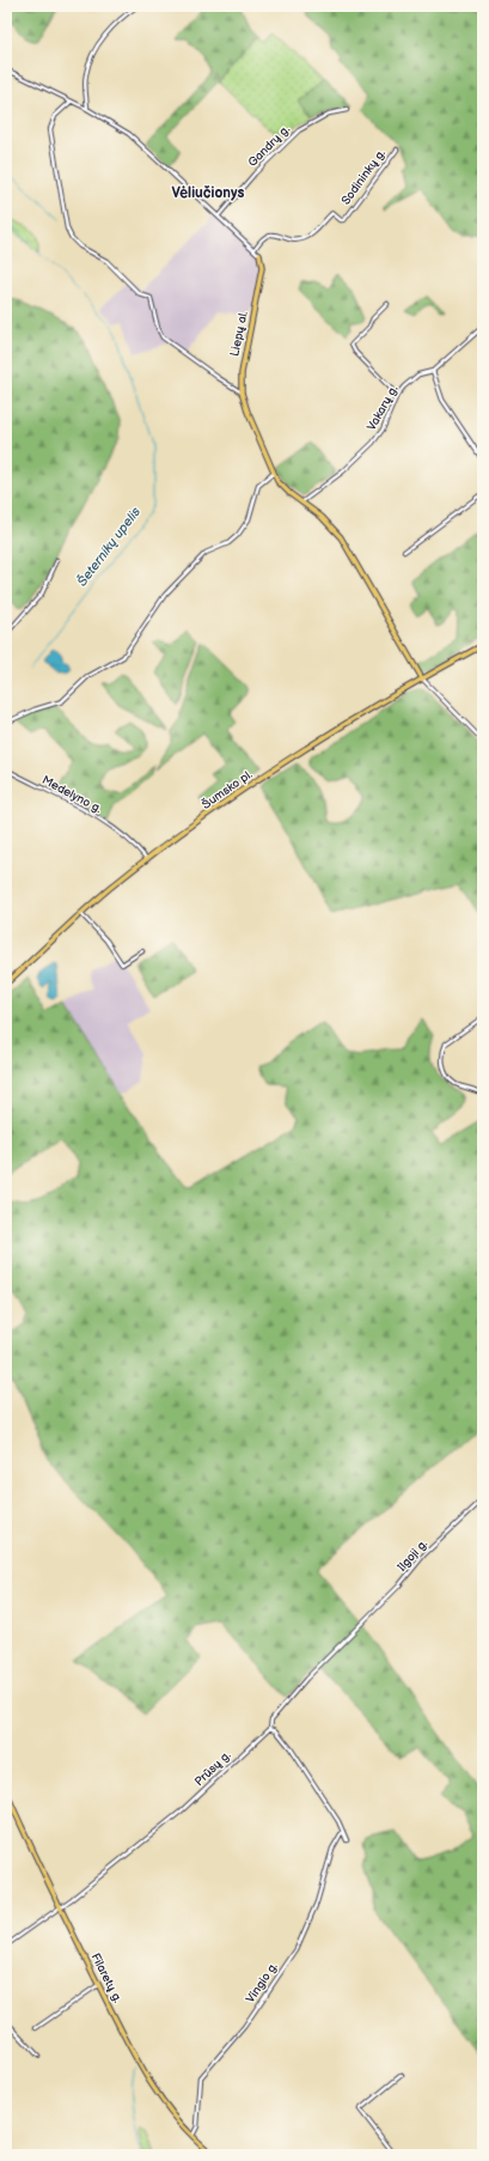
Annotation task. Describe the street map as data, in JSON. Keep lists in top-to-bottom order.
{
  "streets": {
    "main road": ["Liepų al.", "Šumsko pl.", "Filaretų g."],
    "street": [
      "Gandrų g.",
      "Sodininkų g.",
      "Vakarų g.",
      "Medelyno g.",
      "Ilgoji g.",
      "Prūsų g.",
      "Vingio g."
    ]
  },
  "crossings": [
    ["Gandrų g.", "Liepų al."],
    ["Sodininkų g.", "Liepų al."],
    ["Liepų al.", "Vakarų g."],
    ["Liepų al.", "Šumsko pl."],
    ["Šumsko pl.", "Medelyno g."],
    ["Ilgoji g.", "Prūsų g."],
    ["Prūsų g.", "Filaretų g."],
    ["Filaretų g.", "Vingio g."]
  ],
  "districts": ["Vėliučionys"],
  "water": ["Šeternikų upelis"]
}
